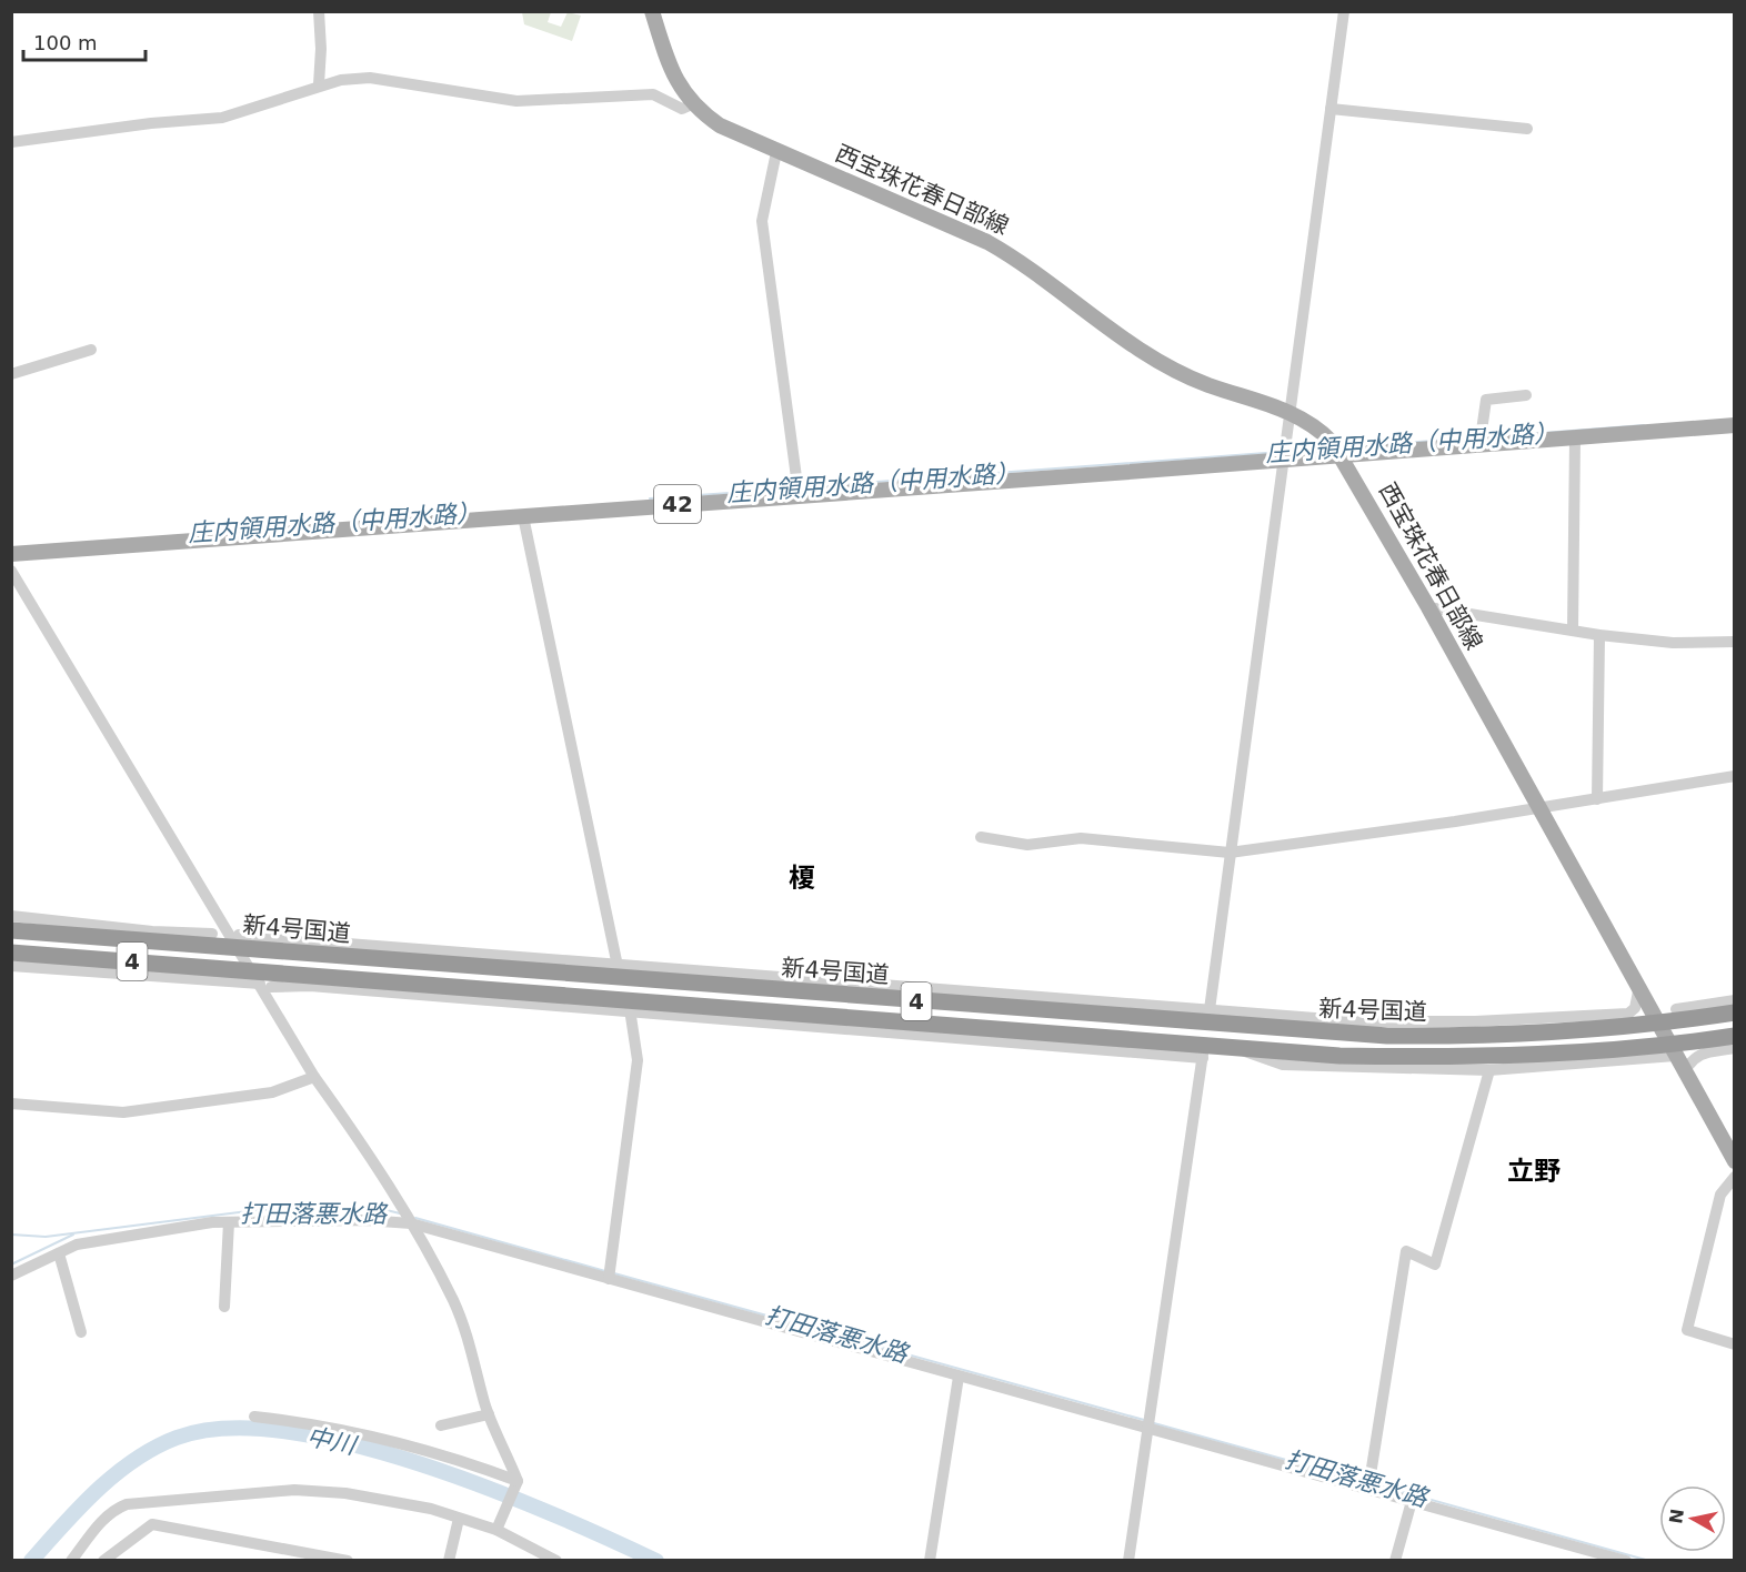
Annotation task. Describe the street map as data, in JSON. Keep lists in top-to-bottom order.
{
  "streets": {
    "highway": ["新4号国道", "4"],
    "main road": ["西宝珠花春日部線", "42"]
  },
  "crossings": [
    ["西宝珠花春日部線", "42"],
    ["西宝珠花春日部線", "新4号国道"]
  ],
  "districts": ["榎", "立野"],
  "water": ["庄内領用水路（中用水路）", "打田落悪水路", "中川"],
  "scale_bar": "100 m",
  "north": "left"
}
